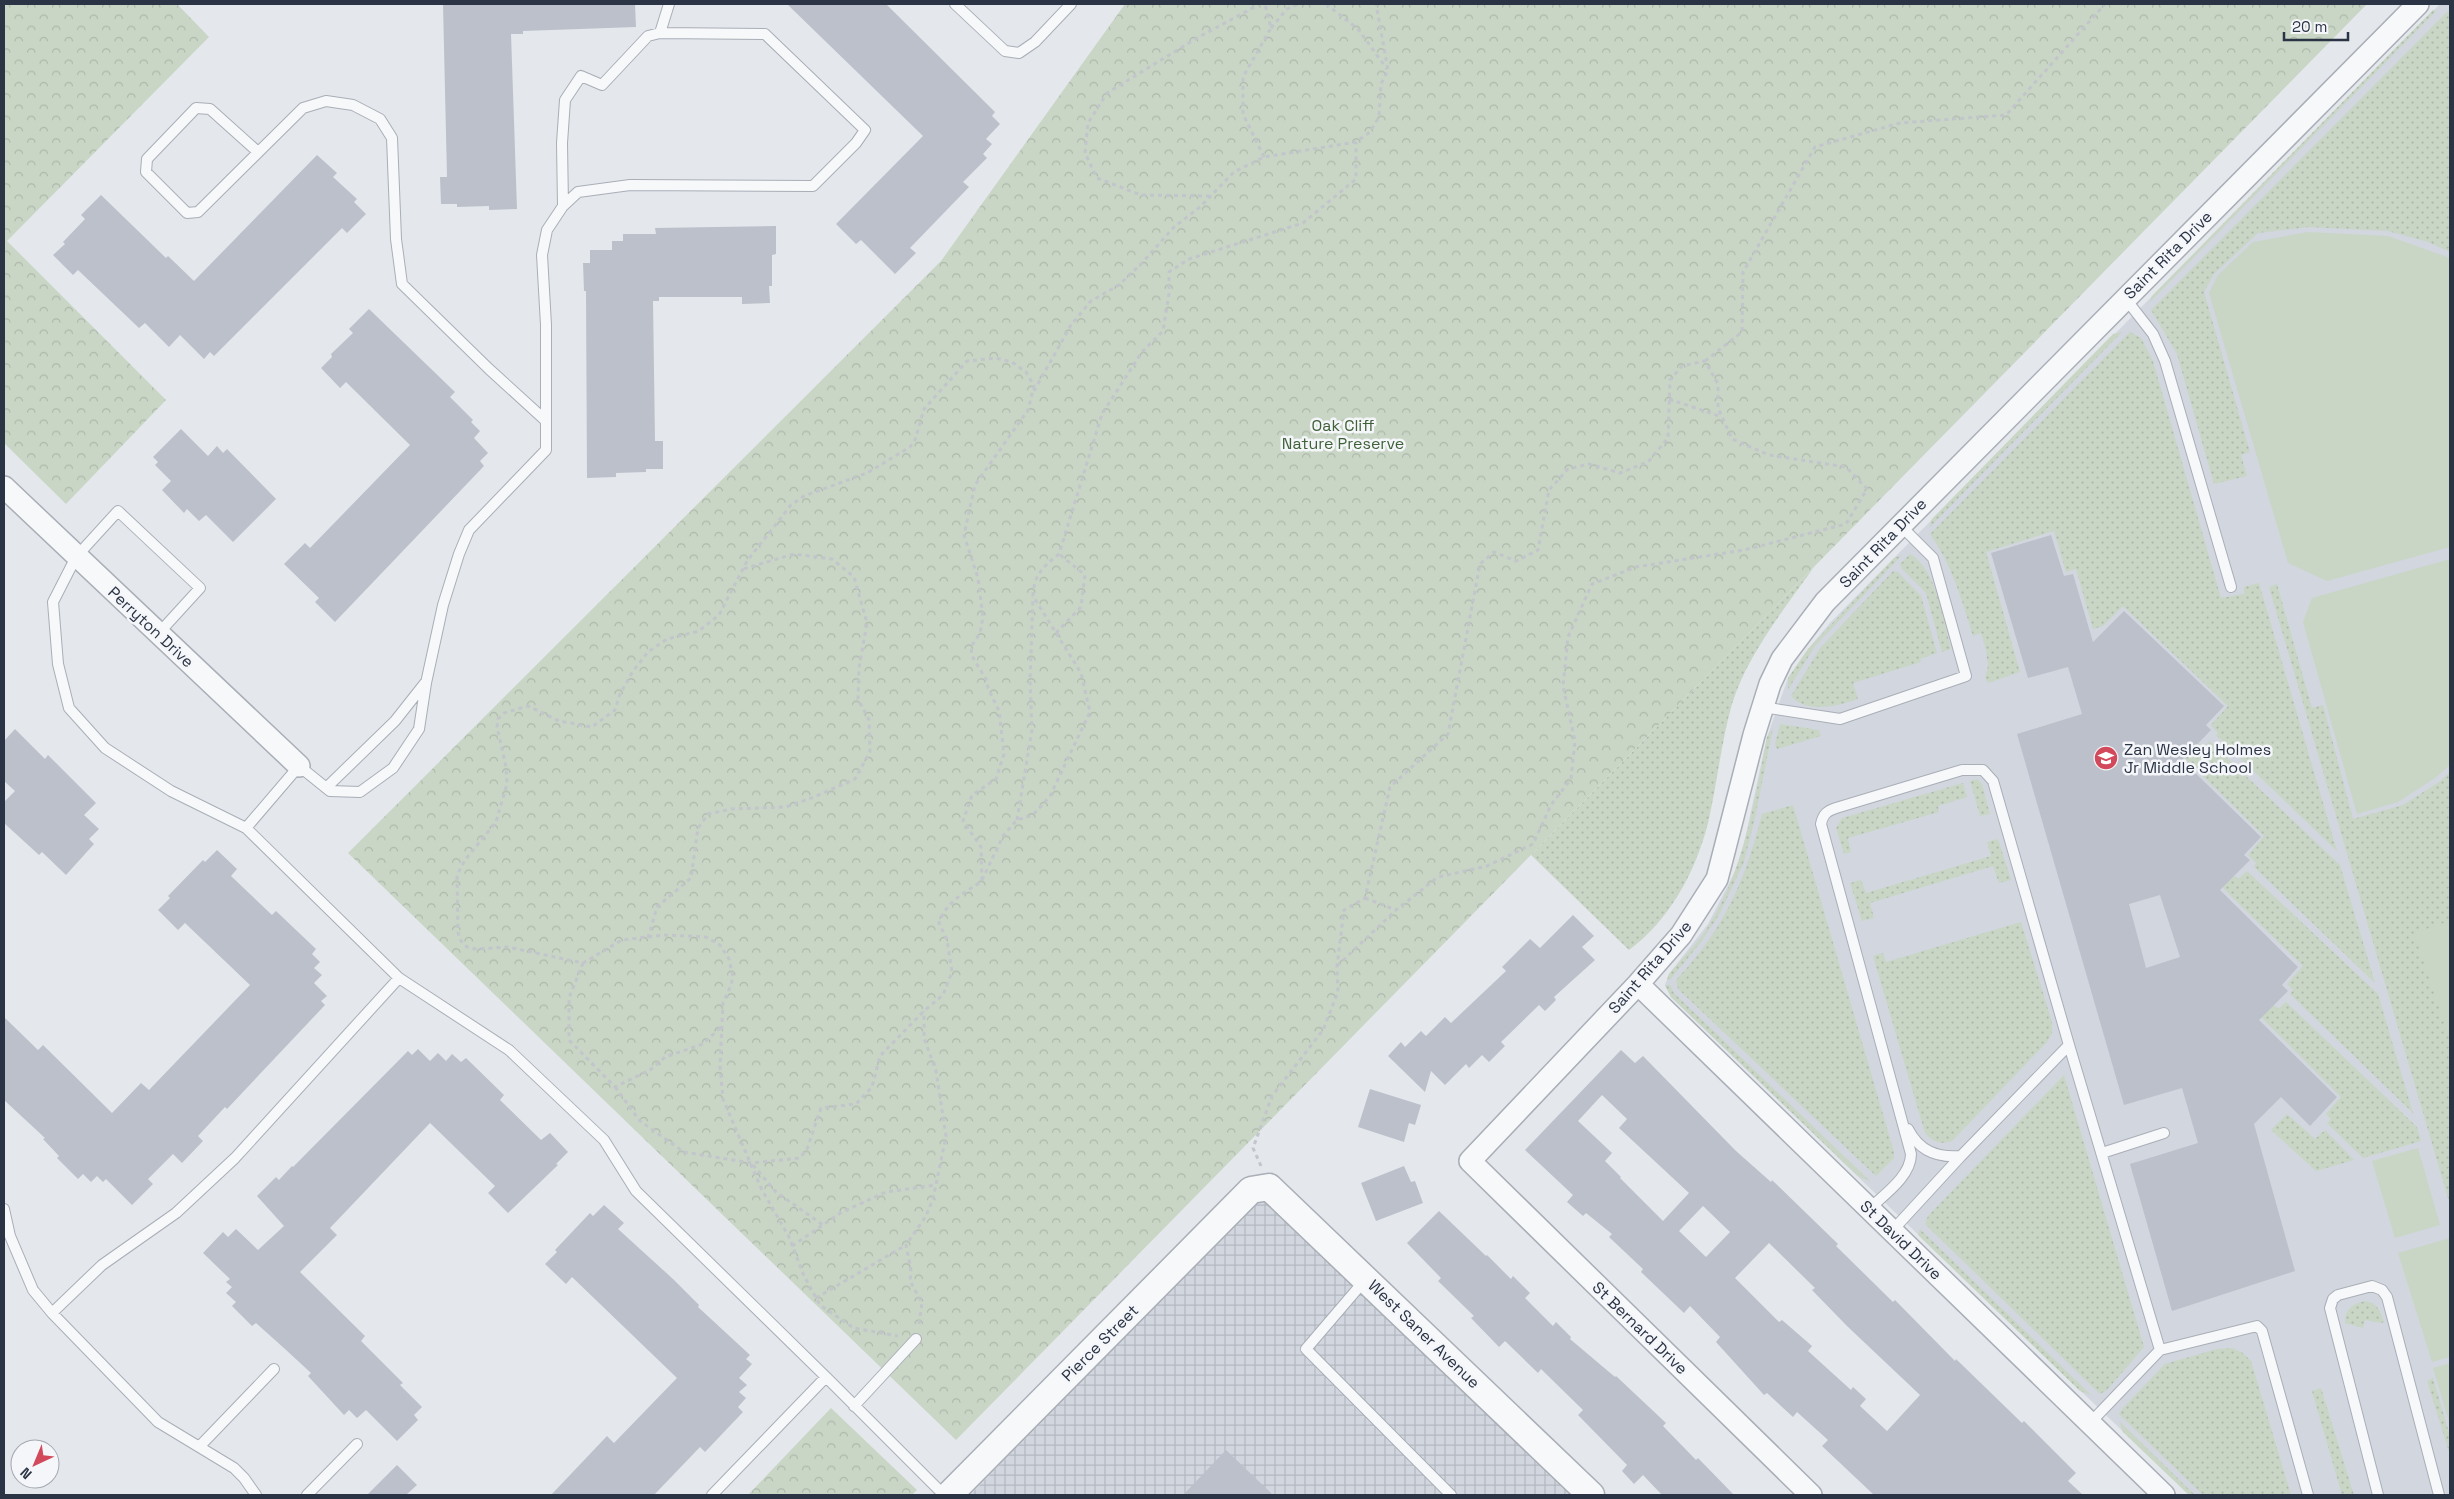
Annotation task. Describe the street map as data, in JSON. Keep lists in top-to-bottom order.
{
  "streets": {
    "street": [
      "Saint Rita Drive",
      "Perryton Drive",
      "St David Drive",
      "St Bernard Drive",
      "West Saner Avenue",
      "Pierce Street"
    ]
  },
  "crossings": [
    ["Saint Rita Drive", "St David Drive"],
    ["Saint Rita Drive", "St Bernard Drive"],
    ["West Saner Avenue", "Pierce Street"]
  ],
  "parks": ["Oak Cliff Nature Preserve"],
  "places": {
    "school or university": ["Zan Wesley Holmes Jr Middle School"]
  },
  "scale_bar": "20 m",
  "north": "bottom left"
}
